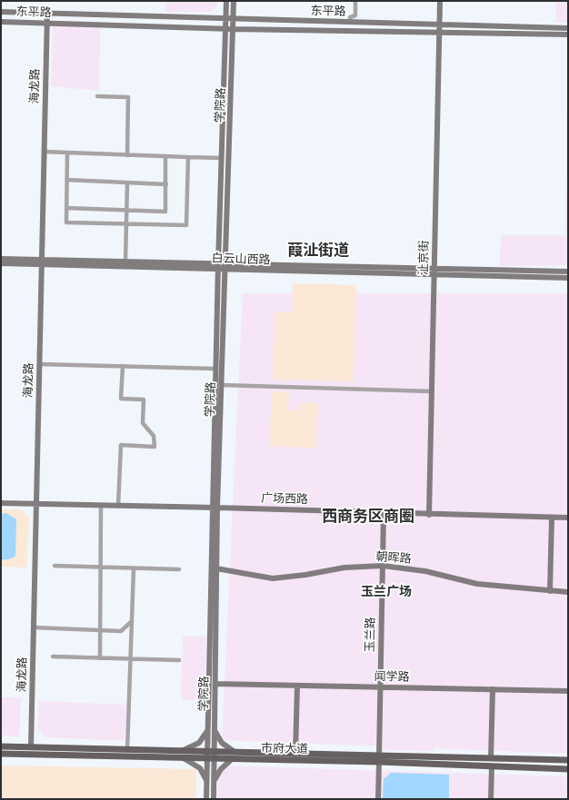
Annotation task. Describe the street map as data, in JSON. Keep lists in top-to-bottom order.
{
  "streets": {
    "main road": [
      "东平路",
      "海龙路",
      "学院路",
      "沚京街",
      "白云山西路",
      "广场西路",
      "朝晖路",
      "玉兰路",
      "闻学路",
      "市府大道"
    ]
  },
  "crossings": [
    ["东平路", "海龙路"],
    ["东平路", "学院路"],
    ["东平路", "沚京街"],
    ["海龙路", "白云山西路"],
    ["海龙路", "广场西路"],
    ["海龙路", "市府大道"],
    ["学院路", "白云山西路"],
    ["学院路", "广场西路"],
    ["学院路", "朝晖路"],
    ["学院路", "闻学路"],
    ["学院路", "市府大道"],
    ["沚京街", "白云山西路"],
    ["沚京街", "广场西路"],
    ["广场西路", "玉兰路"],
    ["朝晖路", "玉兰路"],
    ["玉兰路", "闻学路"],
    ["玉兰路", "市府大道"]
  ],
  "districts": ["葭沚街道", "西商务区商圈", "玉兰广场"]
}
